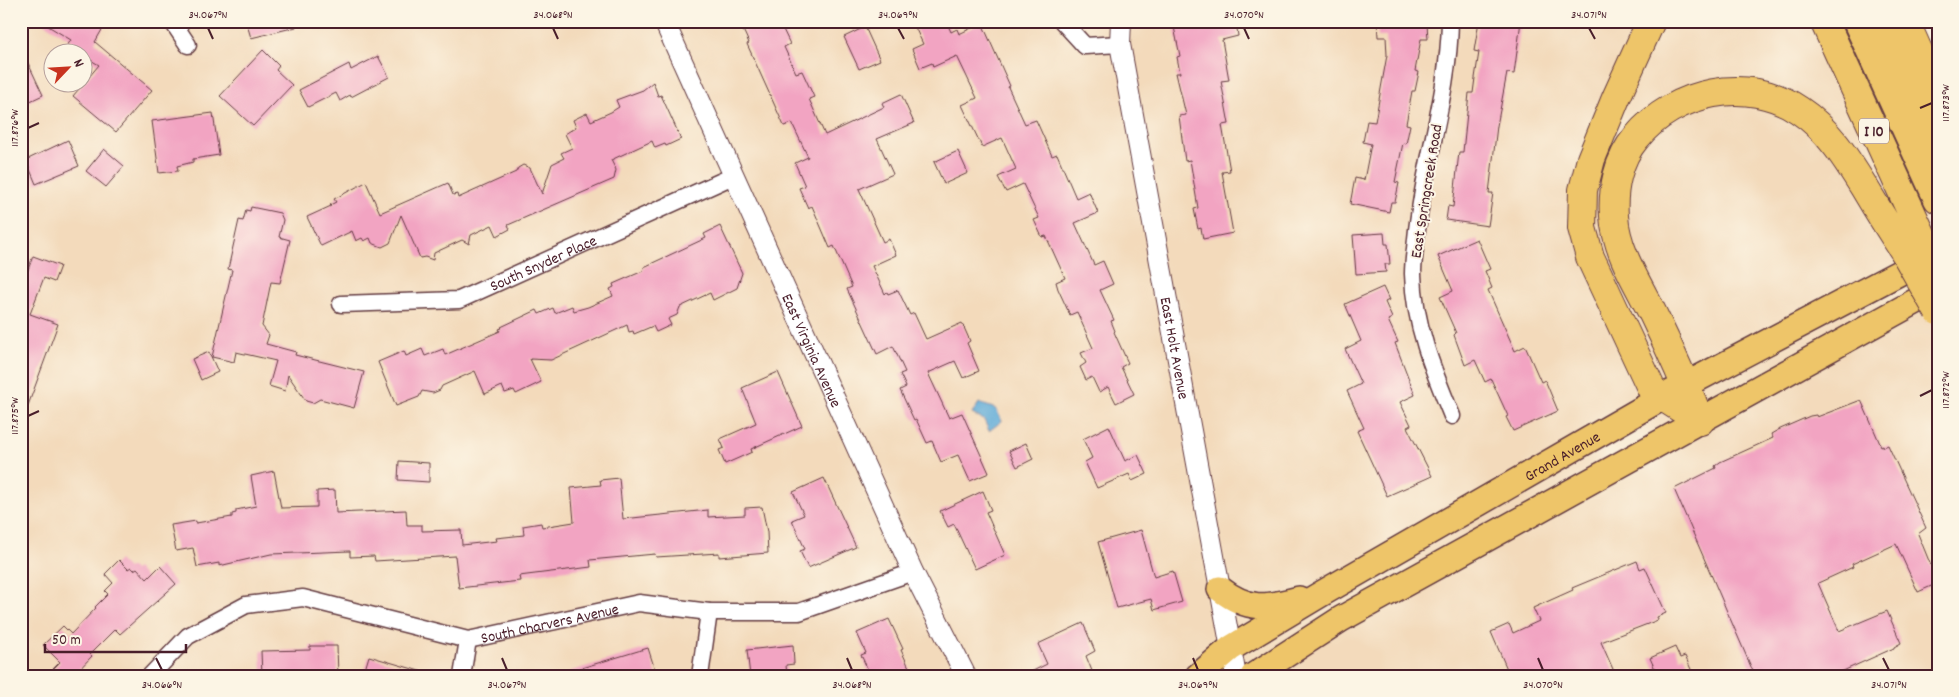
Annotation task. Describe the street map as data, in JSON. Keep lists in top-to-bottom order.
{
  "streets": {
    "highway": ["I 10"],
    "main road": ["Grand Avenue"],
    "street": [
      "East Springcreek Road",
      "South Snyder Place",
      "East Holt Avenue",
      "East Virginia Avenue",
      "South Charvers Avenue"
    ]
  },
  "crossings": [
    ["I 10", "Grand Avenue"],
    ["South Snyder Place", "East Virginia Avenue"],
    ["East Holt Avenue", "Grand Avenue"],
    ["East Virginia Avenue", "South Charvers Avenue"]
  ],
  "scale_bar": "50 m",
  "north": "top right",
  "coordinates": [
    "34.067°N",
    "34.068°N",
    "34.069°N",
    "34.070°N",
    "34.071°N",
    "117.873°W",
    "117.876°W",
    "117.872°W",
    "117.875°W",
    "34.066°N"
  ]
}
